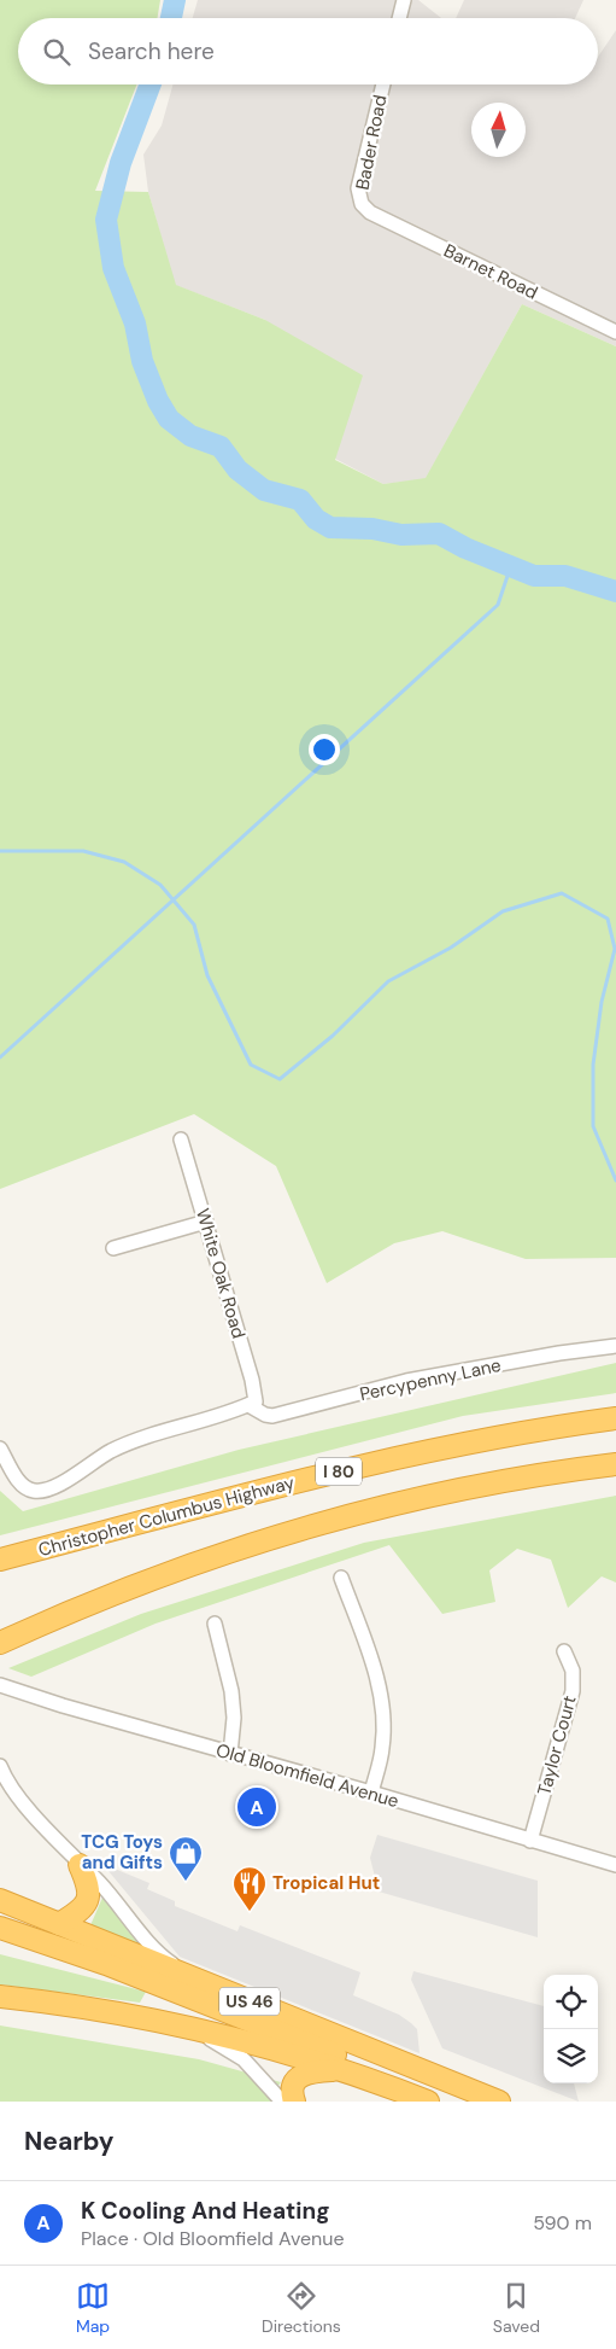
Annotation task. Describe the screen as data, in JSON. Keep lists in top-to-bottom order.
{
  "streets": {
    "highway": ["I 80", "Christopher Columbus Highway", "US 46"],
    "street": [
      "Bader Road",
      "Barnet Road",
      "White Oak Road",
      "Percypenny Lane",
      "Taylor Court",
      "Old Bloomfield Avenue"
    ]
  },
  "crossings": [
    ["Bader Road", "Barnet Road"],
    ["White Oak Road", "Percypenny Lane"],
    ["Taylor Court", "Old Bloomfield Avenue"]
  ],
  "places": {
    "shop": ["TCG Toys and Gifts"],
    "restaurant": ["Tropical Hut"]
  },
  "north": "top",
  "page": {
    "search": "Search here",
    "pins": "A",
    "heading": "Nearby",
    "list": [
      {
        "mark": "A",
        "name": "K Cooling And Heating",
        "note": "Place · Old Bloomfield Avenue",
        "value": "590 m"
      }
    ],
    "nav": ["Map", "Directions", "Saved"]
  }
}
